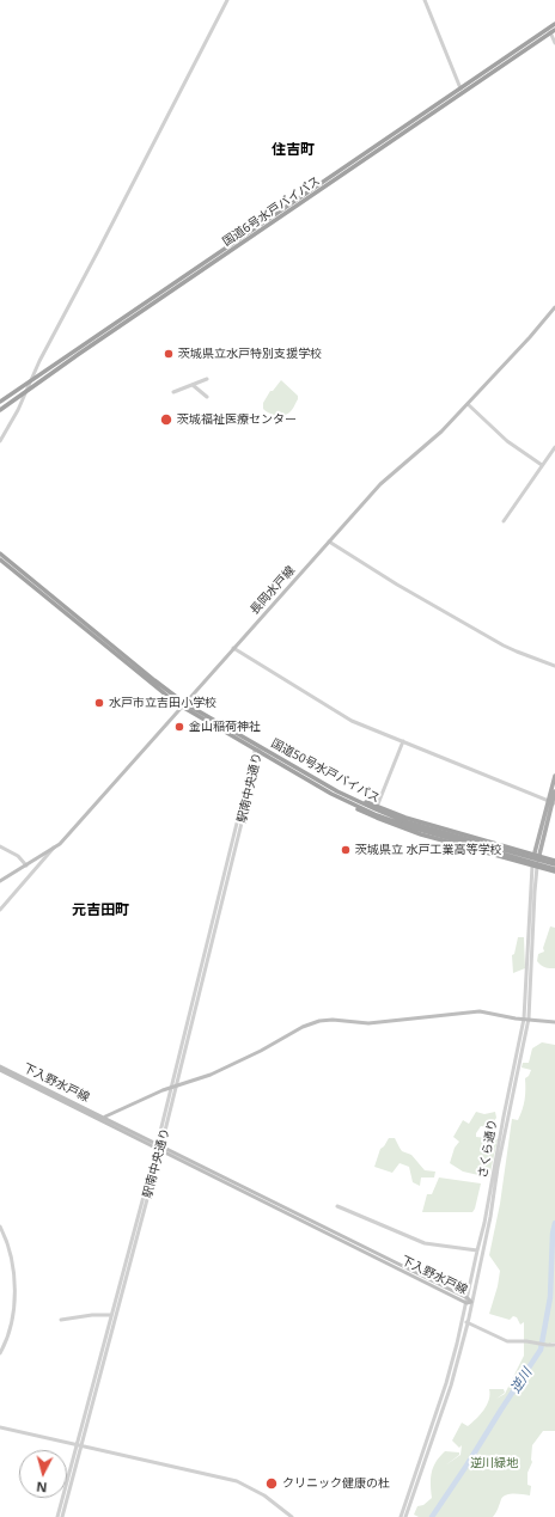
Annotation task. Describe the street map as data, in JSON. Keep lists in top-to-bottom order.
{
  "streets": {
    "highway": ["国道6号水戸バイパス", "国道50号水戸バイパス"],
    "main road": ["長岡水戸線", "下入野水戸線", "さくら通り"],
    "street": ["駅南中央通り"]
  },
  "crossings": [
    ["長岡水戸線", "国道50号水戸バイパス"],
    ["国道50号水戸バイパス", "駅南中央通り"],
    ["駅南中央通り", "下入野水戸線"],
    ["下入野水戸線", "さくら通り"]
  ],
  "districts": ["住吉町", "元吉田町"],
  "water": ["逆川"],
  "parks": ["逆川緑地"],
  "places": [
    "茨城県立水戸特別支援学校",
    "茨城福祉医療センター",
    "水戸市立吉田小学校",
    "金山稲荷神社",
    "茨城県立 水戸工業高等学校",
    "クリニック健康の杜"
  ],
  "north": "bottom"
}
